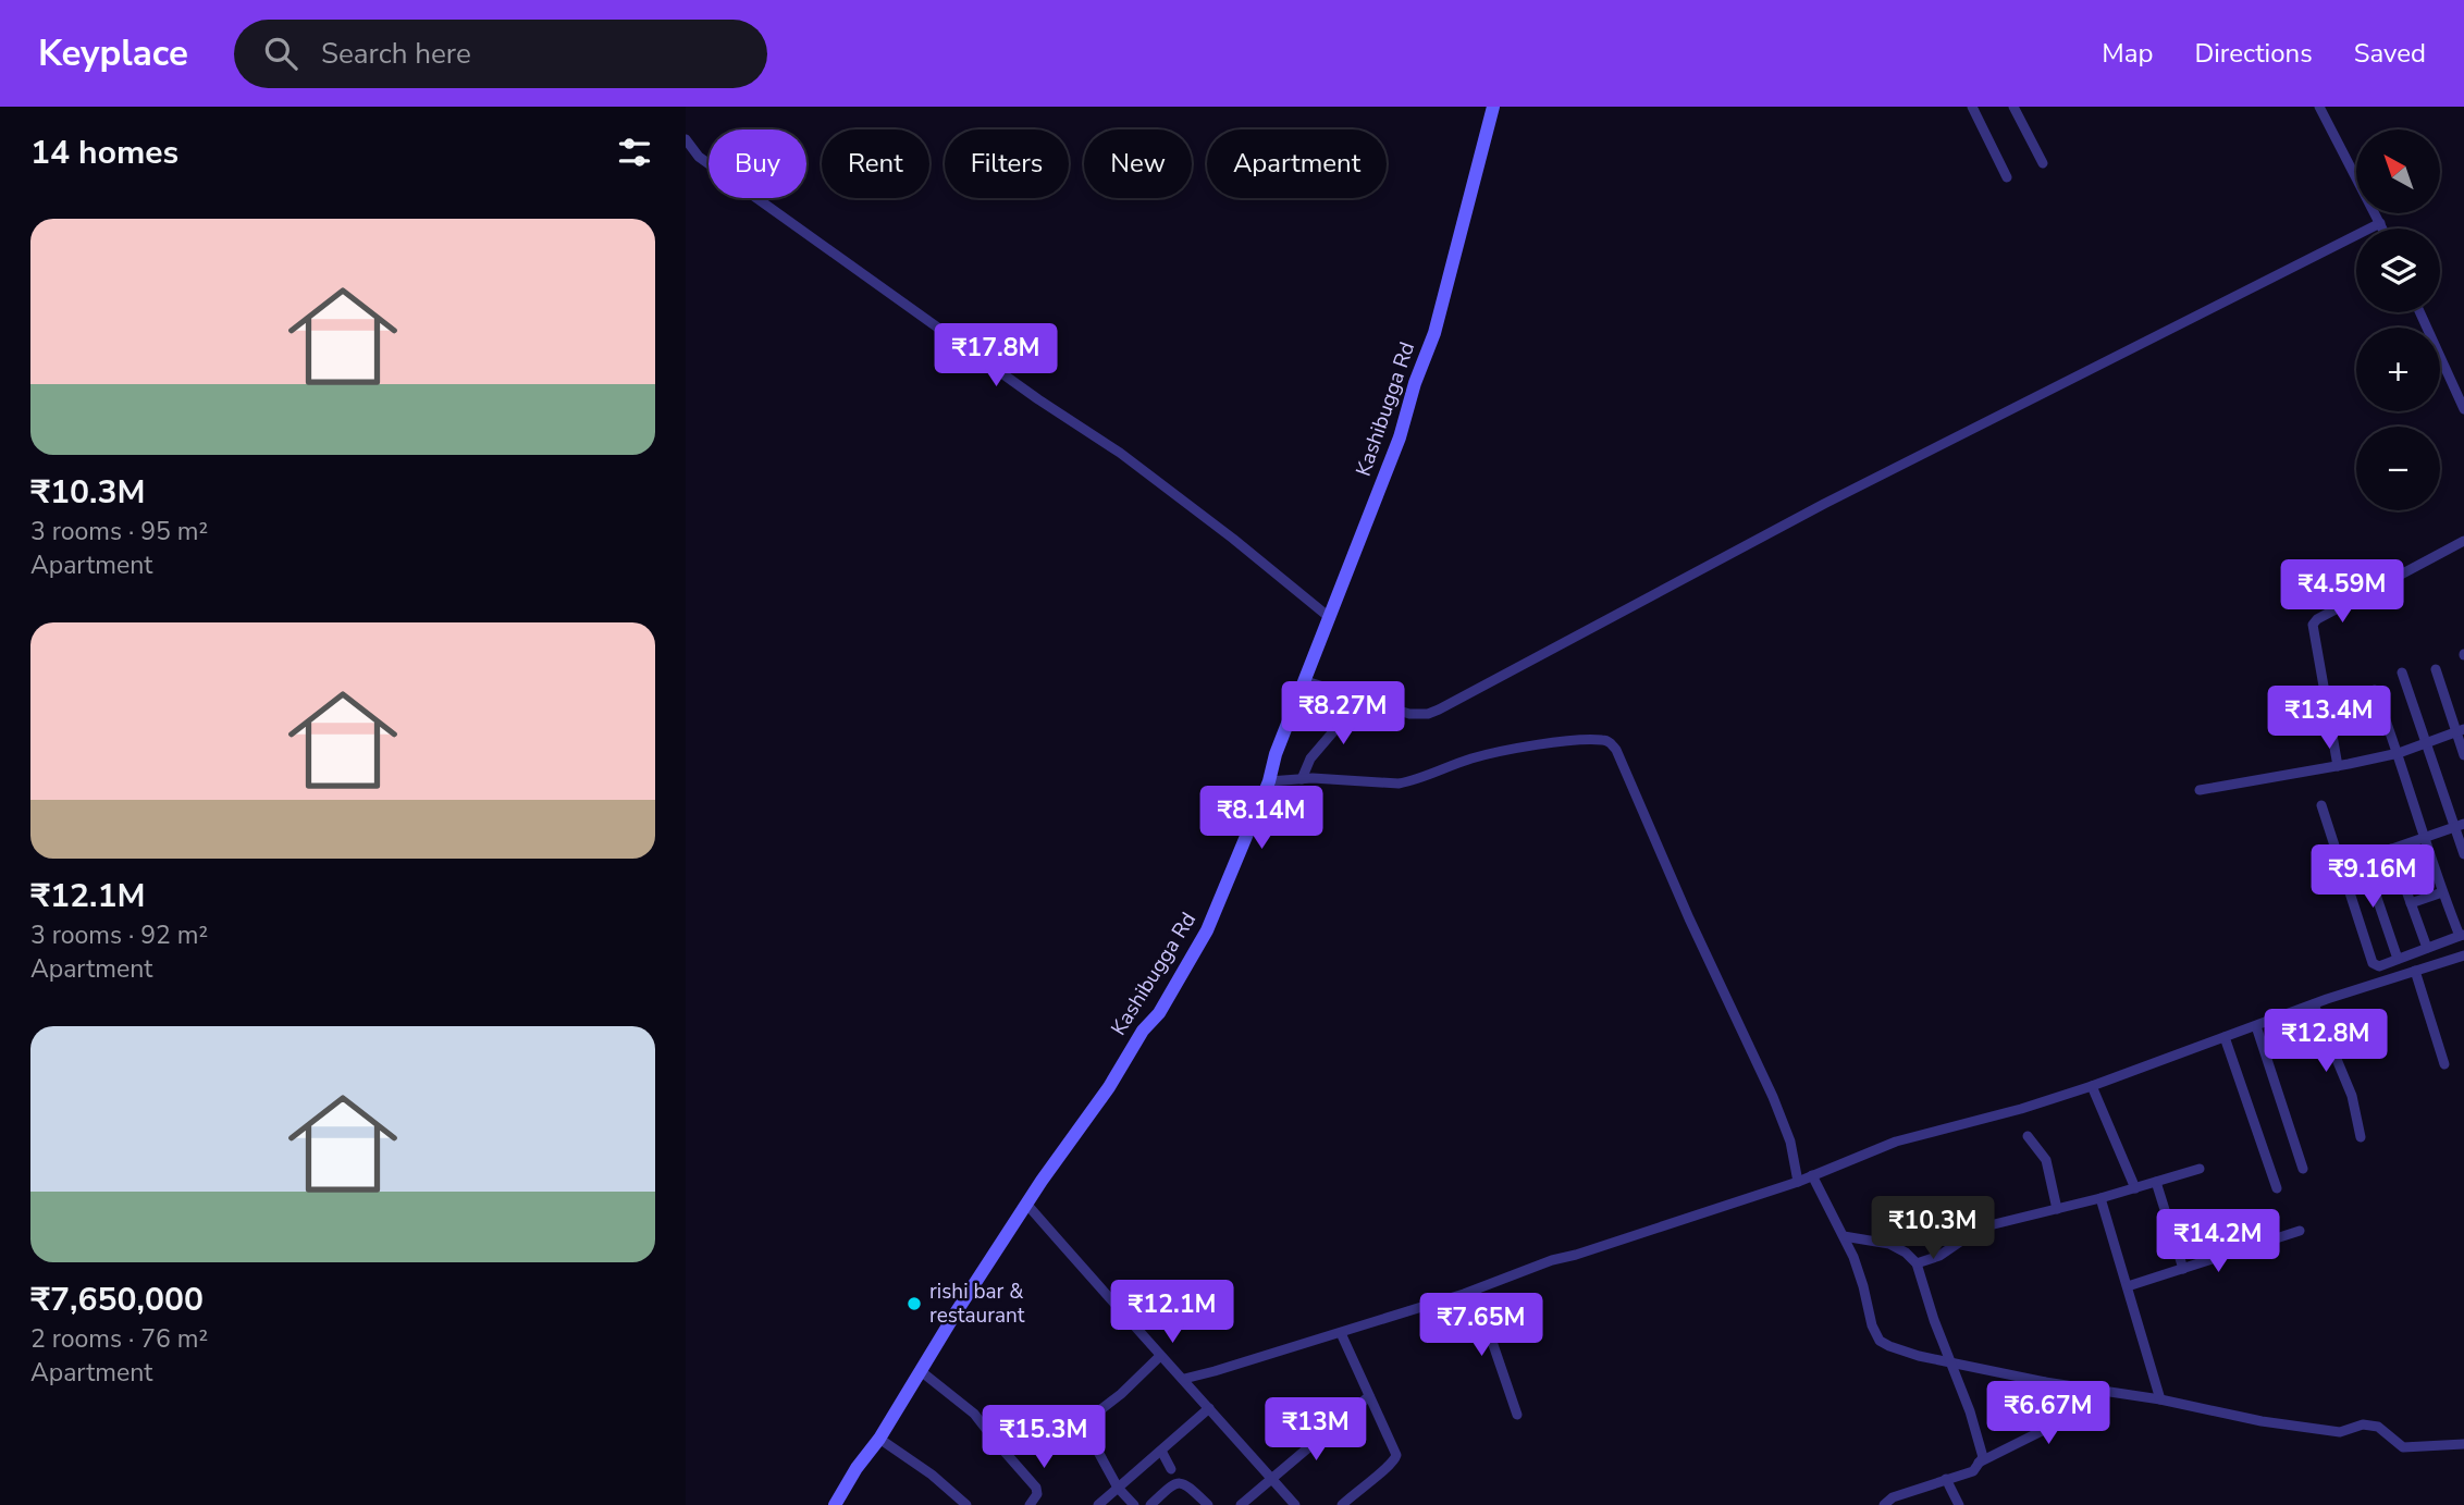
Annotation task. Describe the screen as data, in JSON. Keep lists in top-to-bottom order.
{
  "streets": {
    "main road": ["Kashibugga Rd"]
  },
  "places": ["rishi bar & restaurant"],
  "north": "top left",
  "page": {
    "header": "Keyplace",
    "search": "Search here",
    "nav": ["Map", "Directions", "Saved"],
    "heading": "14 homes",
    "map_buttons": ["+", "−"],
    "chip": [
      "Buy",
      "Rent",
      "Filters",
      "New",
      "Apartment"
    ],
    "list": [
      {
        "name": "₹10.3M",
        "note": "3 rooms · 95 m² · Apartment"
      },
      {
        "name": "₹12.1M",
        "note": "3 rooms · 92 m² · Apartment"
      },
      {
        "name": "₹7,650,000",
        "note": "2 rooms · 76 m² · Apartment"
      }
    ],
    "price": [
      "₹17.8M",
      "₹4.59M",
      "₹8.27M",
      "₹13.4M",
      "₹8.14M",
      "₹9.16M",
      "₹12.8M",
      "₹10.3M",
      "₹14.2M",
      "₹12.1M",
      "₹7.65M",
      "₹6.67M",
      "₹13M",
      "₹15.3M"
    ]
  }
}
